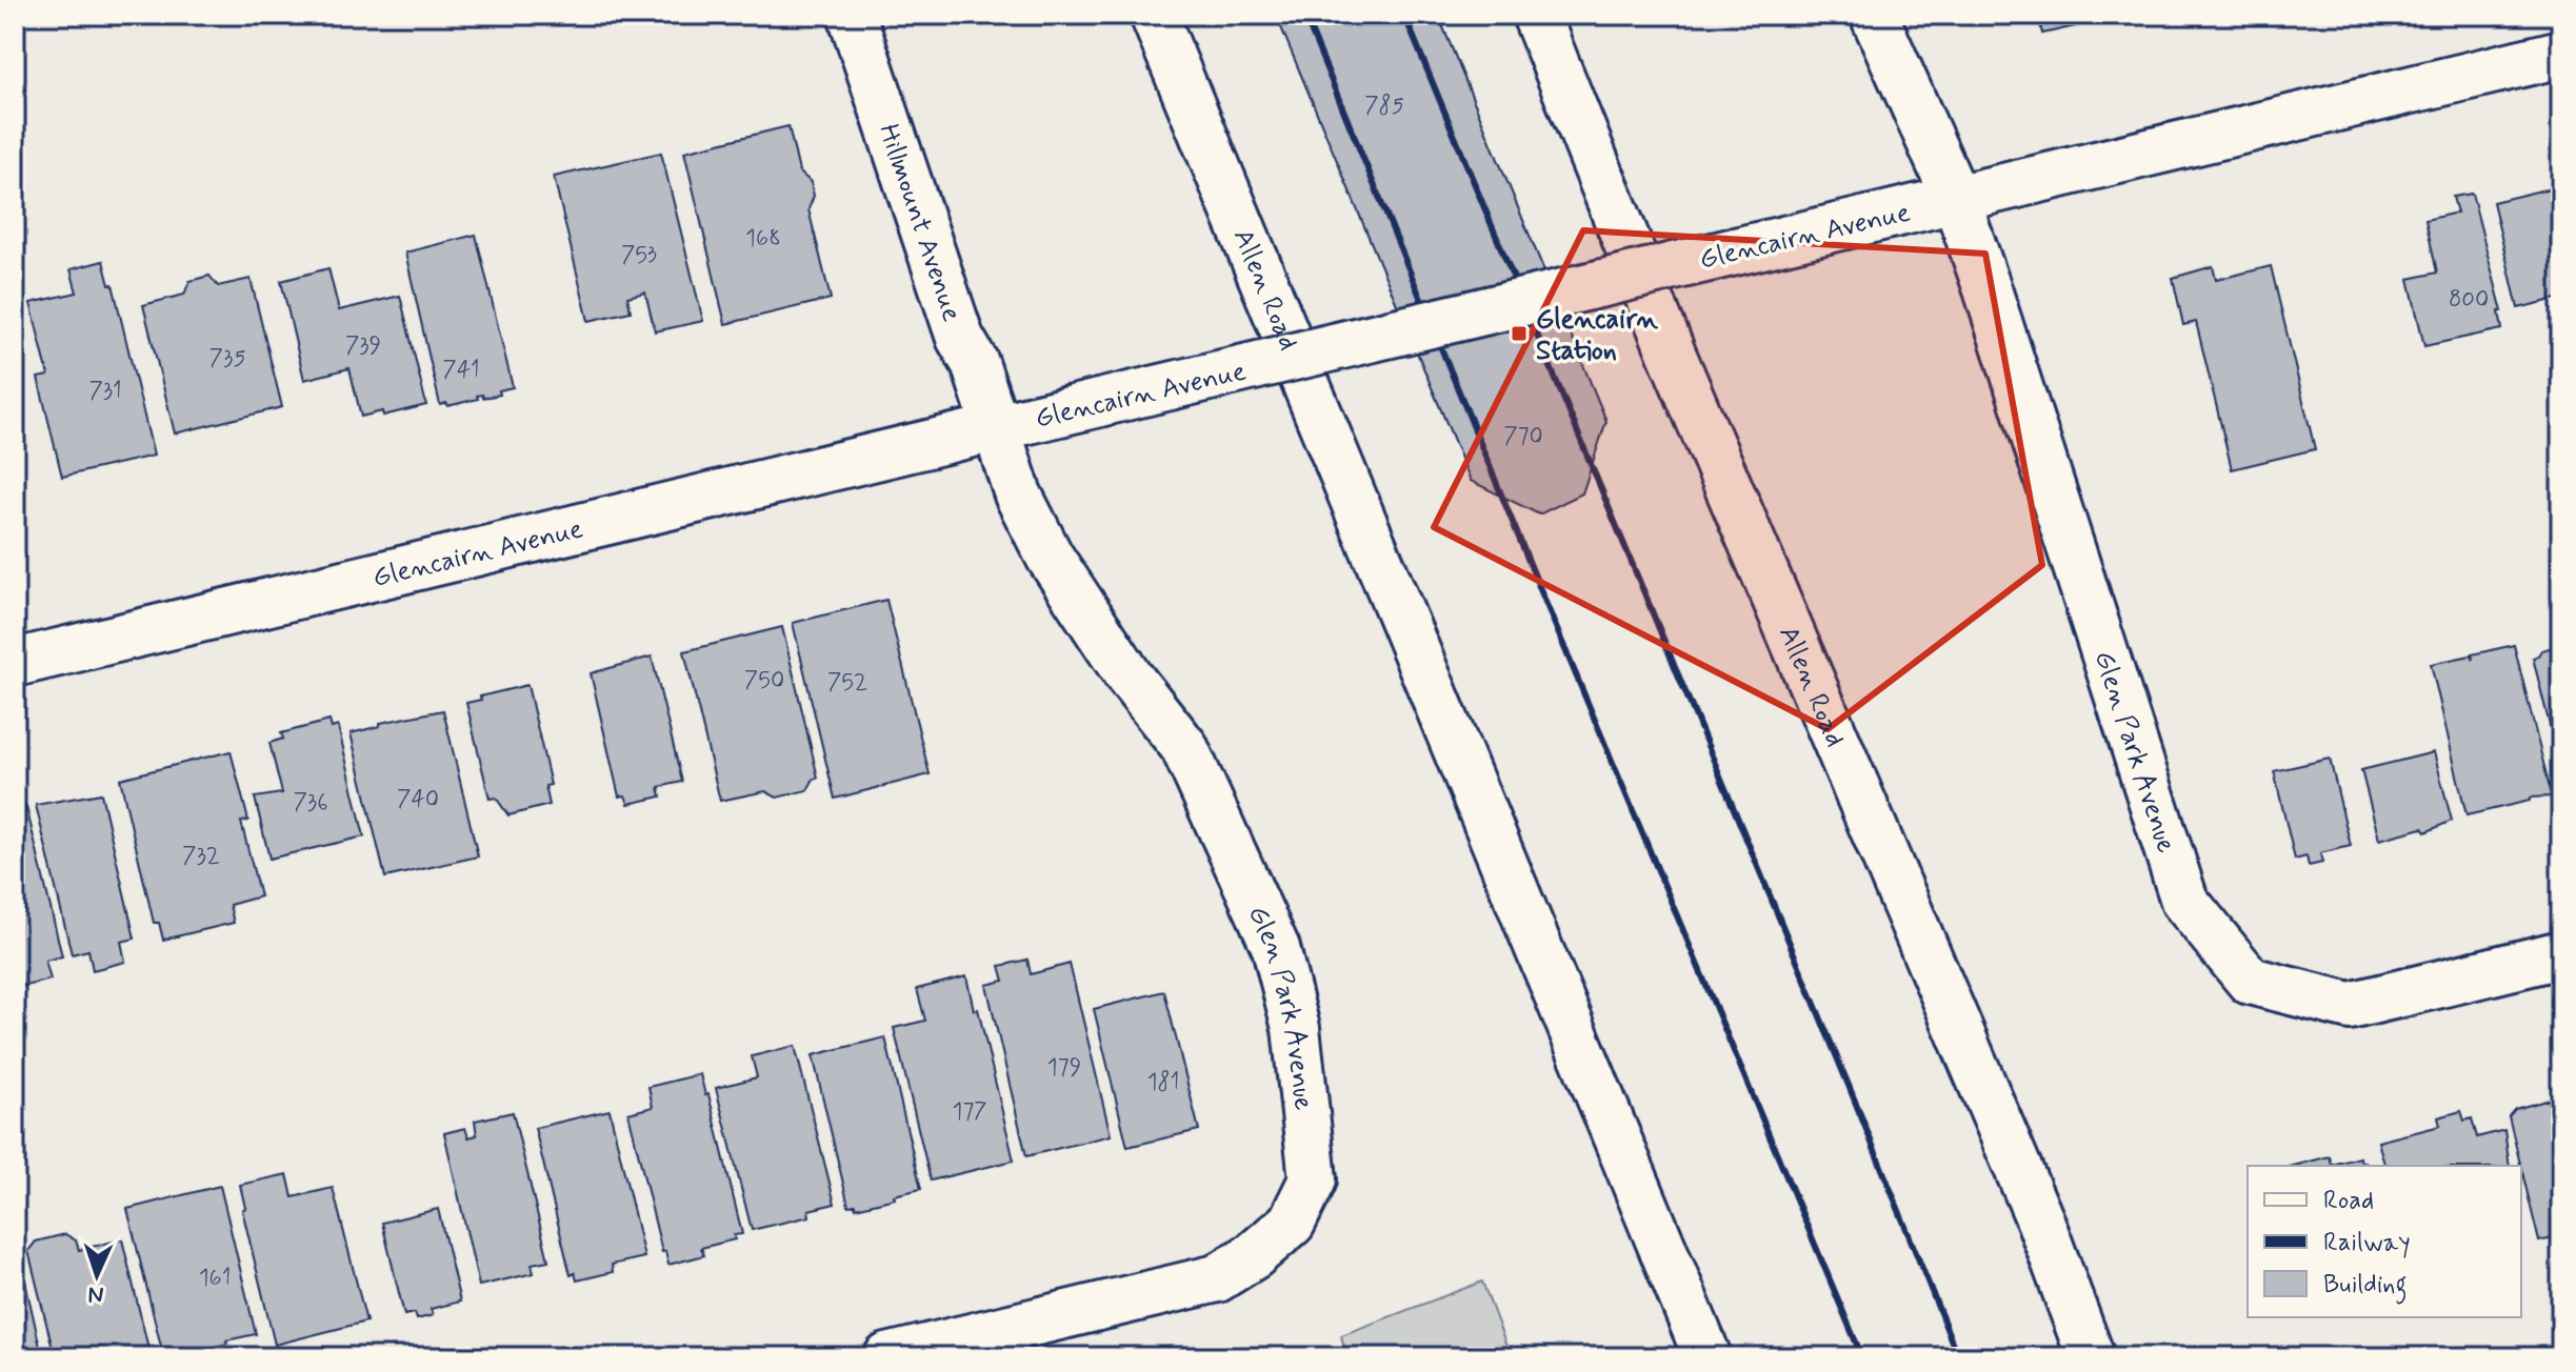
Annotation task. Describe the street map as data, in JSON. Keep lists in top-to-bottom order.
{
  "streets": {
    "main road": [
      "Hillmount Avenue",
      "Glencairn Avenue",
      "Allen Road",
      "Glen Park Avenue"
    ]
  },
  "crossings": [
    ["Hillmount Avenue", "Glencairn Avenue"],
    ["Hillmount Avenue", "Glen Park Avenue"],
    ["Glencairn Avenue", "Glen Park Avenue"]
  ],
  "places": {
    "transit": ["Glencairn Station"]
  },
  "house_numbers": [
    "785",
    "168",
    "753",
    "800",
    "739",
    "735",
    "741",
    "731",
    "770",
    "750",
    "752",
    "740",
    "736",
    "732",
    "179",
    "181",
    "177",
    "161"
  ],
  "legend": ["Road", "Railway", "Building"],
  "north": "bottom"
}
